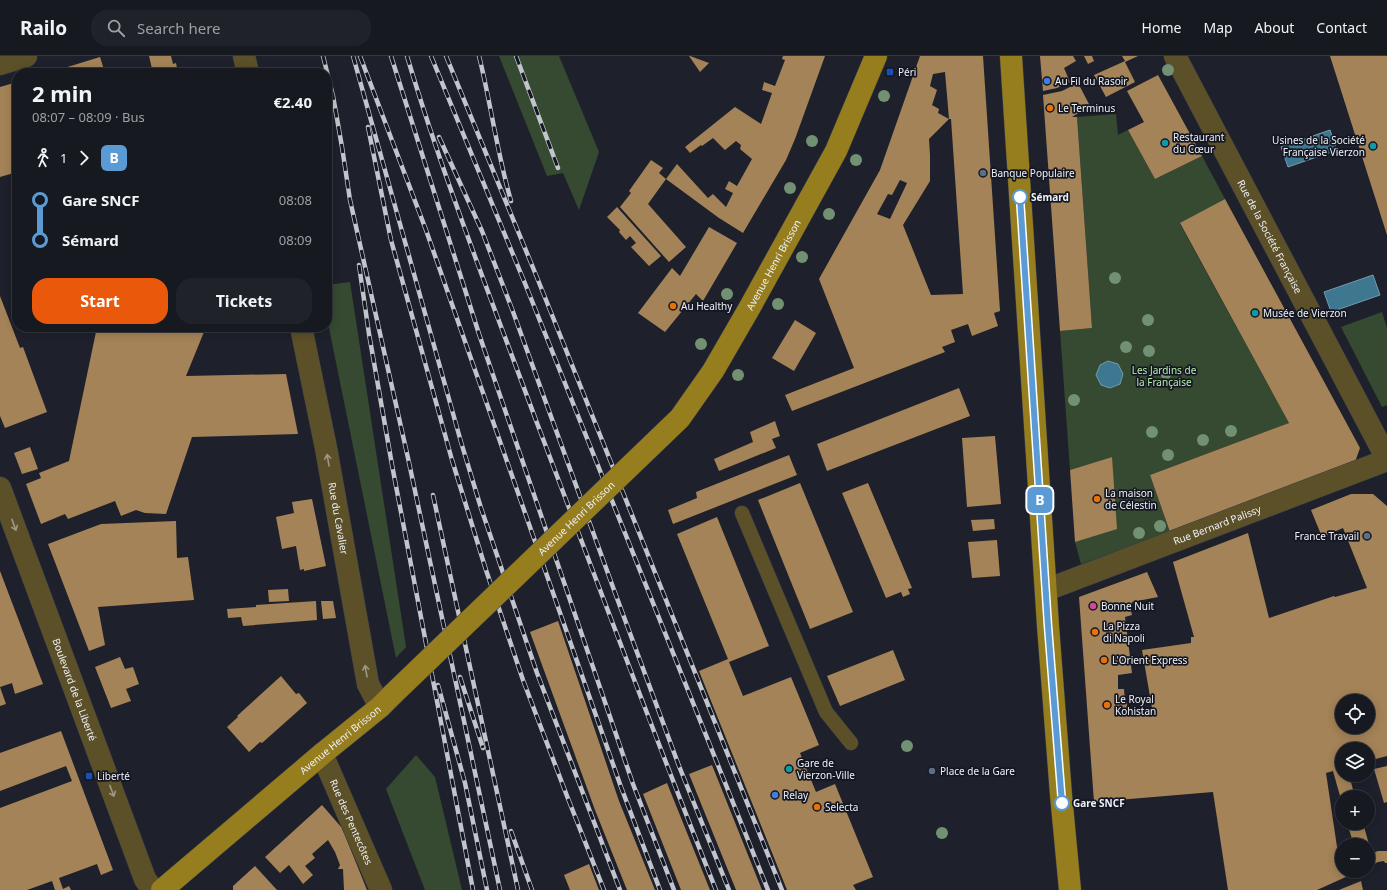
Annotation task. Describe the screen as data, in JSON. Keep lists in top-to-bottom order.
{
  "streets": {
    "main road": ["Avenue Henri Brisson"],
    "street": [
      "Rue de la Société Française",
      "Rue du Cavalier",
      "Rue Bernard Palissy",
      "Boulevard de la Liberté",
      "Rue des Pentecôtes"
    ]
  },
  "crossings": [
    ["Rue de la Société Française", "Rue Bernard Palissy"],
    ["Avenue Henri Brisson", "Rue du Cavalier"],
    ["Avenue Henri Brisson", "Rue des Pentecôtes"]
  ],
  "one_way": ["Rue du Cavalier", "Boulevard de la Liberté"],
  "parks": ["Les Jardins de la Française"],
  "places": {
    "transit": ["Péri", "Liberté"],
    "other": [
      "Au Fil du Rasoir",
      "Le Terminus",
      "Restaurant du Cœur",
      "Usines de la Société Française Vierzon",
      "Banque Populaire",
      "Sémard",
      "Au Healthy",
      "Musée de Vierzon",
      "La maison de Célestin",
      "France Travail",
      "Bonne Nuit",
      "La Pizza di Napoli",
      "L'Orient Express",
      "Le Royal Kohistan",
      "Gare de Vierzon-Ville",
      "Place de la Gare",
      "Relay",
      "Gare SNCF",
      "Selecta"
    ]
  },
  "lines": ["bus line B"],
  "page": {
    "header": "Railo",
    "search": "Search here",
    "nav": [
      "Home",
      "Map",
      "About",
      "Contact"
    ],
    "on_map": "B",
    "heading": ["2 min", "08:07 – 08:09 · Bus", "€2.40"],
    "legs": ["1", "B"],
    "list": [
      {
        "name": "Gare SNCF",
        "value": "08:08"
      },
      {
        "name": "Sémard",
        "value": "08:09"
      }
    ],
    "buttons": ["Start", "Tickets"],
    "map_buttons": ["+", "−"]
  }
}
